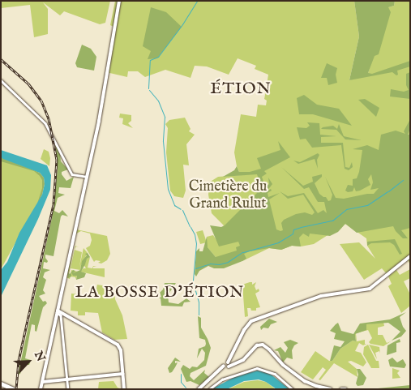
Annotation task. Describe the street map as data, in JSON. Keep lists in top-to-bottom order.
{
  "districts": ["ÉTION", "LA BOSSE D'ÉTION"],
  "parks": ["Cimetière du Grand Rulut"],
  "north": "top right"
}
